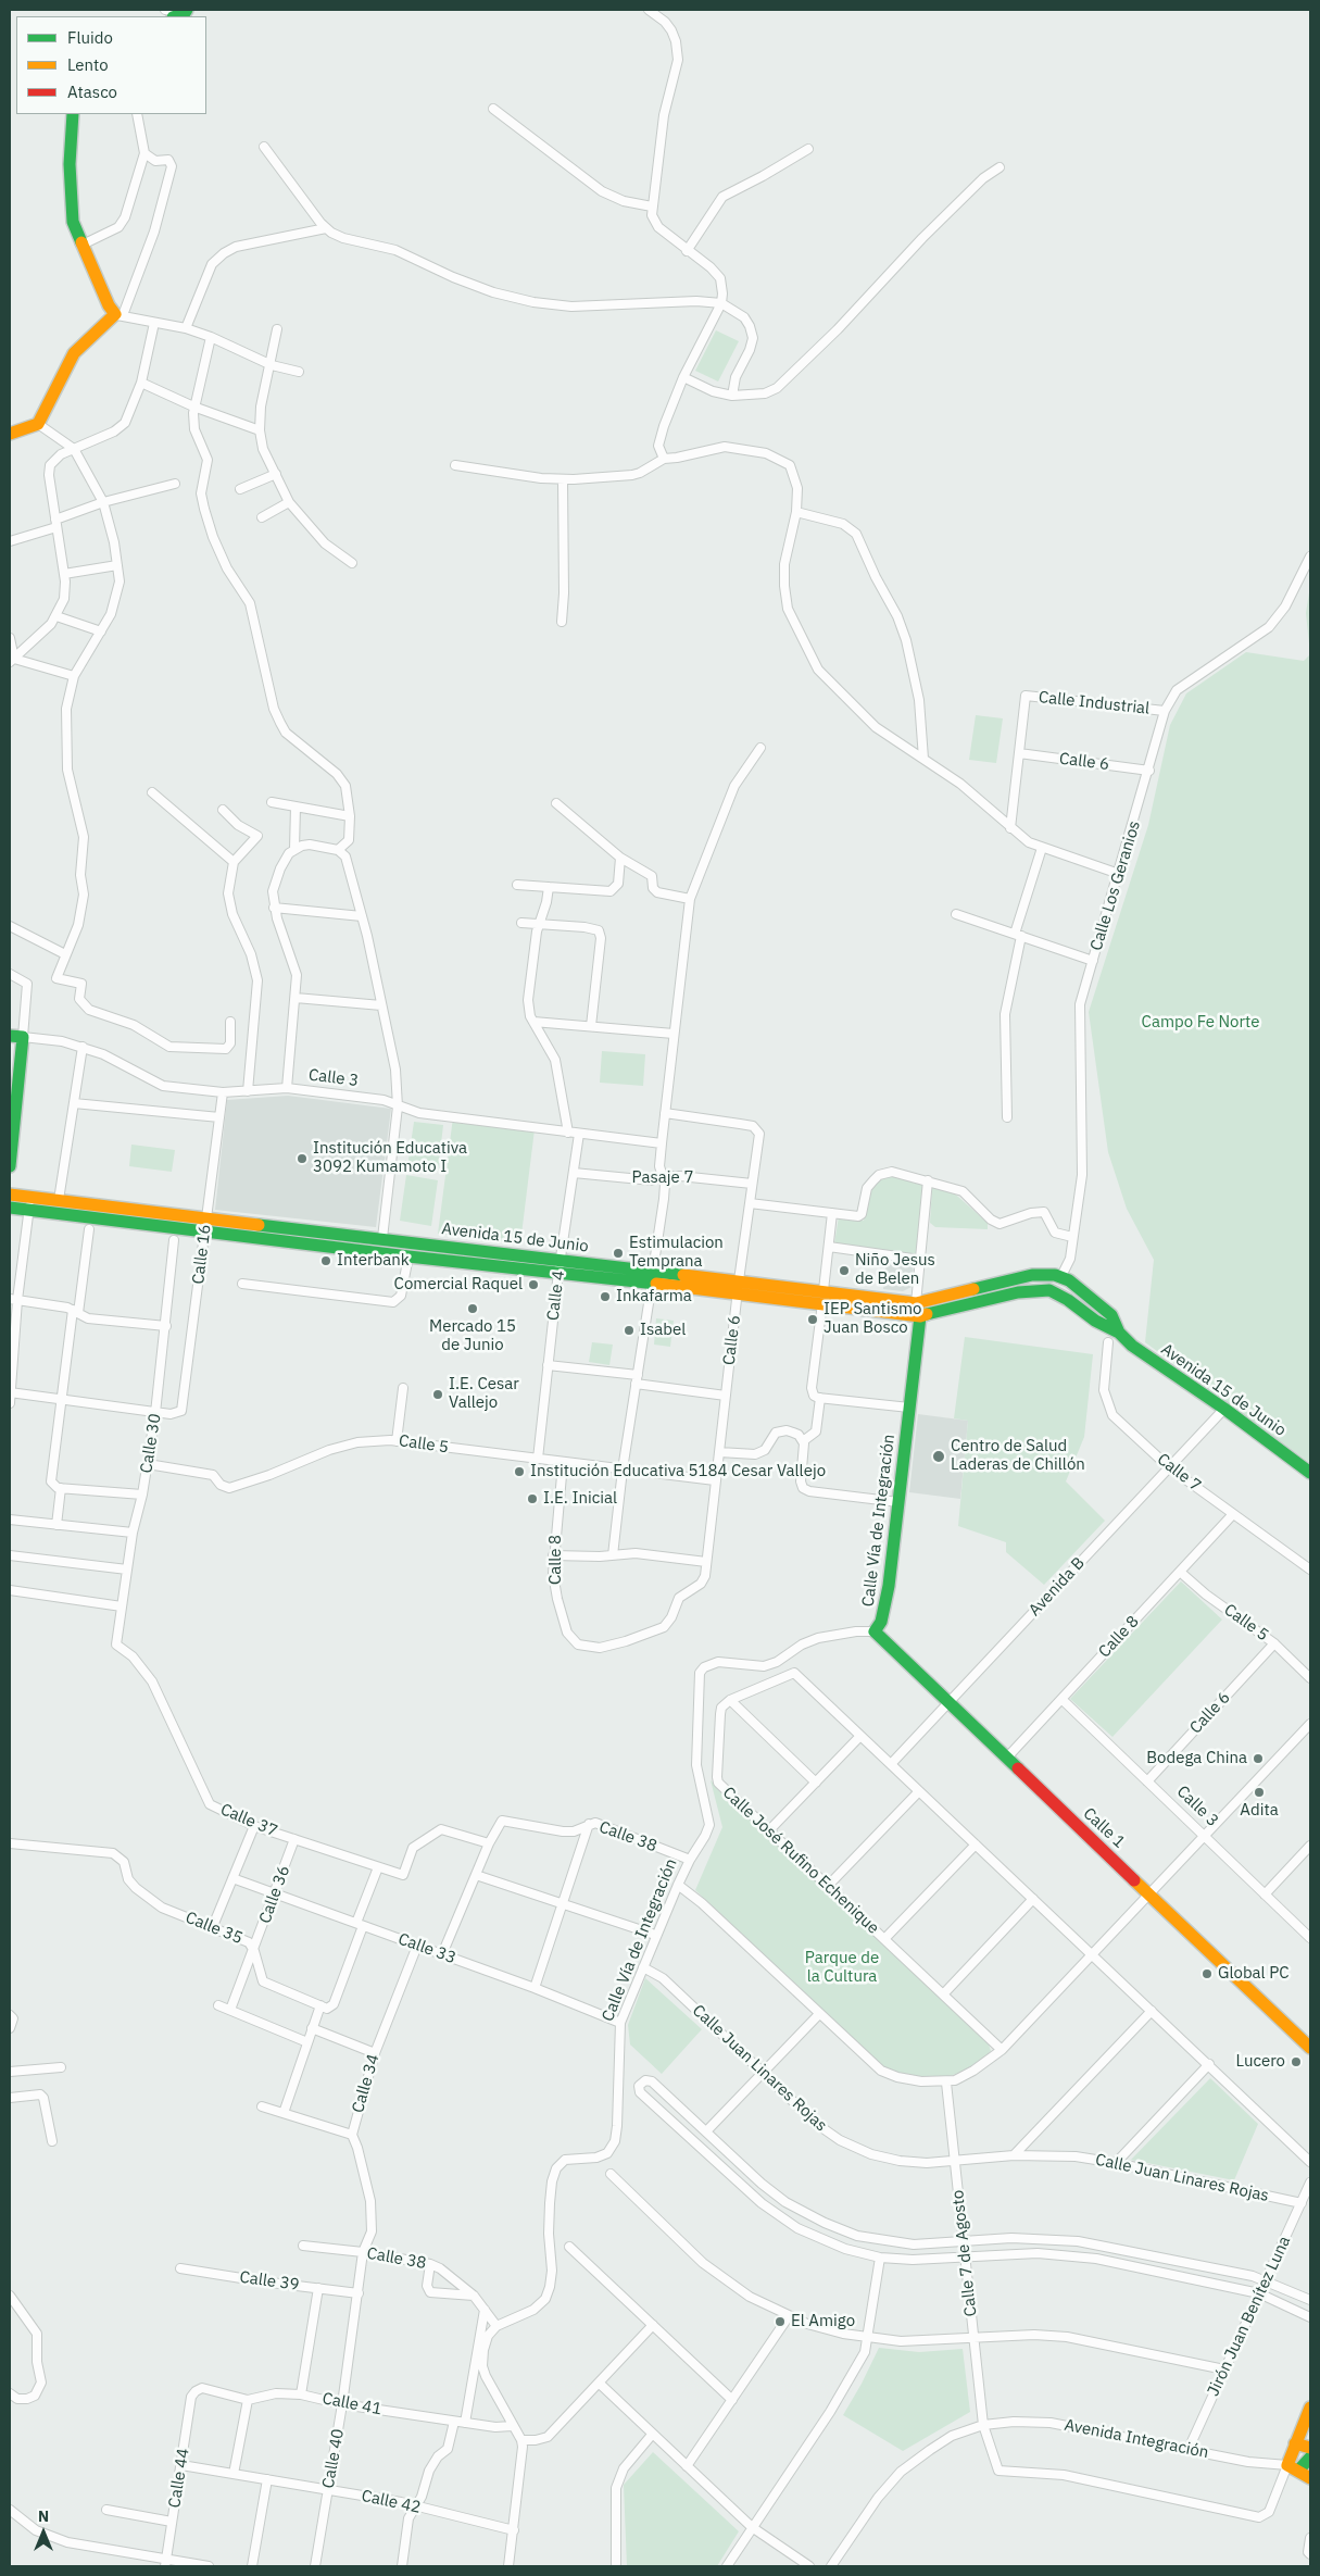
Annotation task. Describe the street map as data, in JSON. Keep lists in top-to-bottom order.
{
  "streets": {
    "street": [
      "Calle Industrial",
      "Calle 6",
      "Calle Los Geranios",
      "Calle 3",
      "Pasaje 7",
      "Avenida 15 de Junio",
      "Calle 16",
      "Calle 4",
      "Calle 30",
      "Calle 5",
      "Calle 7",
      "Calle Vía de Integración",
      "Calle 8",
      "Avenida B",
      "Calle 37",
      "Calle 1",
      "Calle 38",
      "Calle José Rufino Echenique",
      "Calle 36",
      "Calle 35",
      "Calle 33",
      "Calle Juan Linares Rojas",
      "Calle 34",
      "Calle 7 de Agosto",
      "Calle 39",
      "Jirón Juan Benítez Luna",
      "Calle 41",
      "Avenida Integración",
      "Calle 40",
      "Calle 44",
      "Calle 42"
    ]
  },
  "crossings": [
    ["Calle Industrial", "Calle 6"],
    ["Calle Industrial", "Calle Los Geranios"],
    ["Calle 6", "Calle Los Geranios"],
    ["Calle 6", "Calle 3"],
    ["Calle 6", "Pasaje 7"],
    ["Calle 6", "Avenida 15 de Junio"],
    ["Calle 6", "Calle 5"],
    ["Calle 6", "Calle 8"],
    ["Calle Los Geranios", "Avenida 15 de Junio"],
    ["Calle 3", "Calle 16"],
    ["Calle 3", "Calle 4"],
    ["Calle 3", "Calle 8"],
    ["Pasaje 7", "Calle 4"],
    ["Avenida 15 de Junio", "Calle 16"],
    ["Avenida 15 de Junio", "Calle 4"],
    ["Avenida 15 de Junio", "Calle Vía de Integración"],
    ["Avenida 15 de Junio", "Avenida B"],
    ["Calle 16", "Calle 30"],
    ["Calle 4", "Calle 5"],
    ["Calle 30", "Calle 5"],
    ["Calle 30", "Calle 37"],
    ["Calle 5", "Calle 8"],
    ["Calle 7", "Calle 8"],
    ["Calle 7", "Avenida B"],
    ["Calle Vía de Integración", "Calle 1"],
    ["Calle Vía de Integración", "Calle 38"],
    ["Calle Vía de Integración", "Calle 33"],
    ["Calle Vía de Integración", "Calle Juan Linares Rojas"],
    ["Calle 8", "Calle 1"],
    ["Avenida B", "Calle 1"],
    ["Calle 37", "Calle 38"],
    ["Calle 37", "Calle 36"],
    ["Calle 38", "Calle 40"],
    ["Calle 36", "Calle 35"],
    ["Calle 36", "Calle 33"],
    ["Calle 35", "Calle 33"],
    ["Calle 33", "Calle 34"],
    ["Calle Juan Linares Rojas", "Calle 7 de Agosto"],
    ["Calle Juan Linares Rojas", "Jirón Juan Benítez Luna"],
    ["Calle 34", "Calle 40"],
    ["Calle 7 de Agosto", "Avenida Integración"],
    ["Calle 39", "Calle 40"],
    ["Jirón Juan Benítez Luna", "Avenida Integración"],
    ["Calle 41", "Calle 40"],
    ["Calle 41", "Calle 44"],
    ["Calle 40", "Calle 42"],
    ["Calle 44", "Calle 42"]
  ],
  "parks": ["Campo Fe Norte", "Parque de la Cultura"],
  "places": [
    "Institución Educativa 3092 Kumamoto I",
    "Estimulacion Temprana",
    "Interbank",
    "Niño Jesus de Belen",
    "Comercial Raquel",
    "Inkafarma",
    "Mercado 15 de Junio",
    "IEP Santismo Juan Bosco",
    "Isabel",
    "I.E. Cesar Vallejo",
    "Centro de Salud Laderas de Chillón",
    "Institución Educativa 5184 Cesar Vallejo",
    "I.E. Inicial",
    "Bodega China",
    "Adita",
    "Global PC",
    "Lucero",
    "El Amigo"
  ],
  "legend": ["Fluido", "Lento", "Atasco"],
  "north": "top"
}
